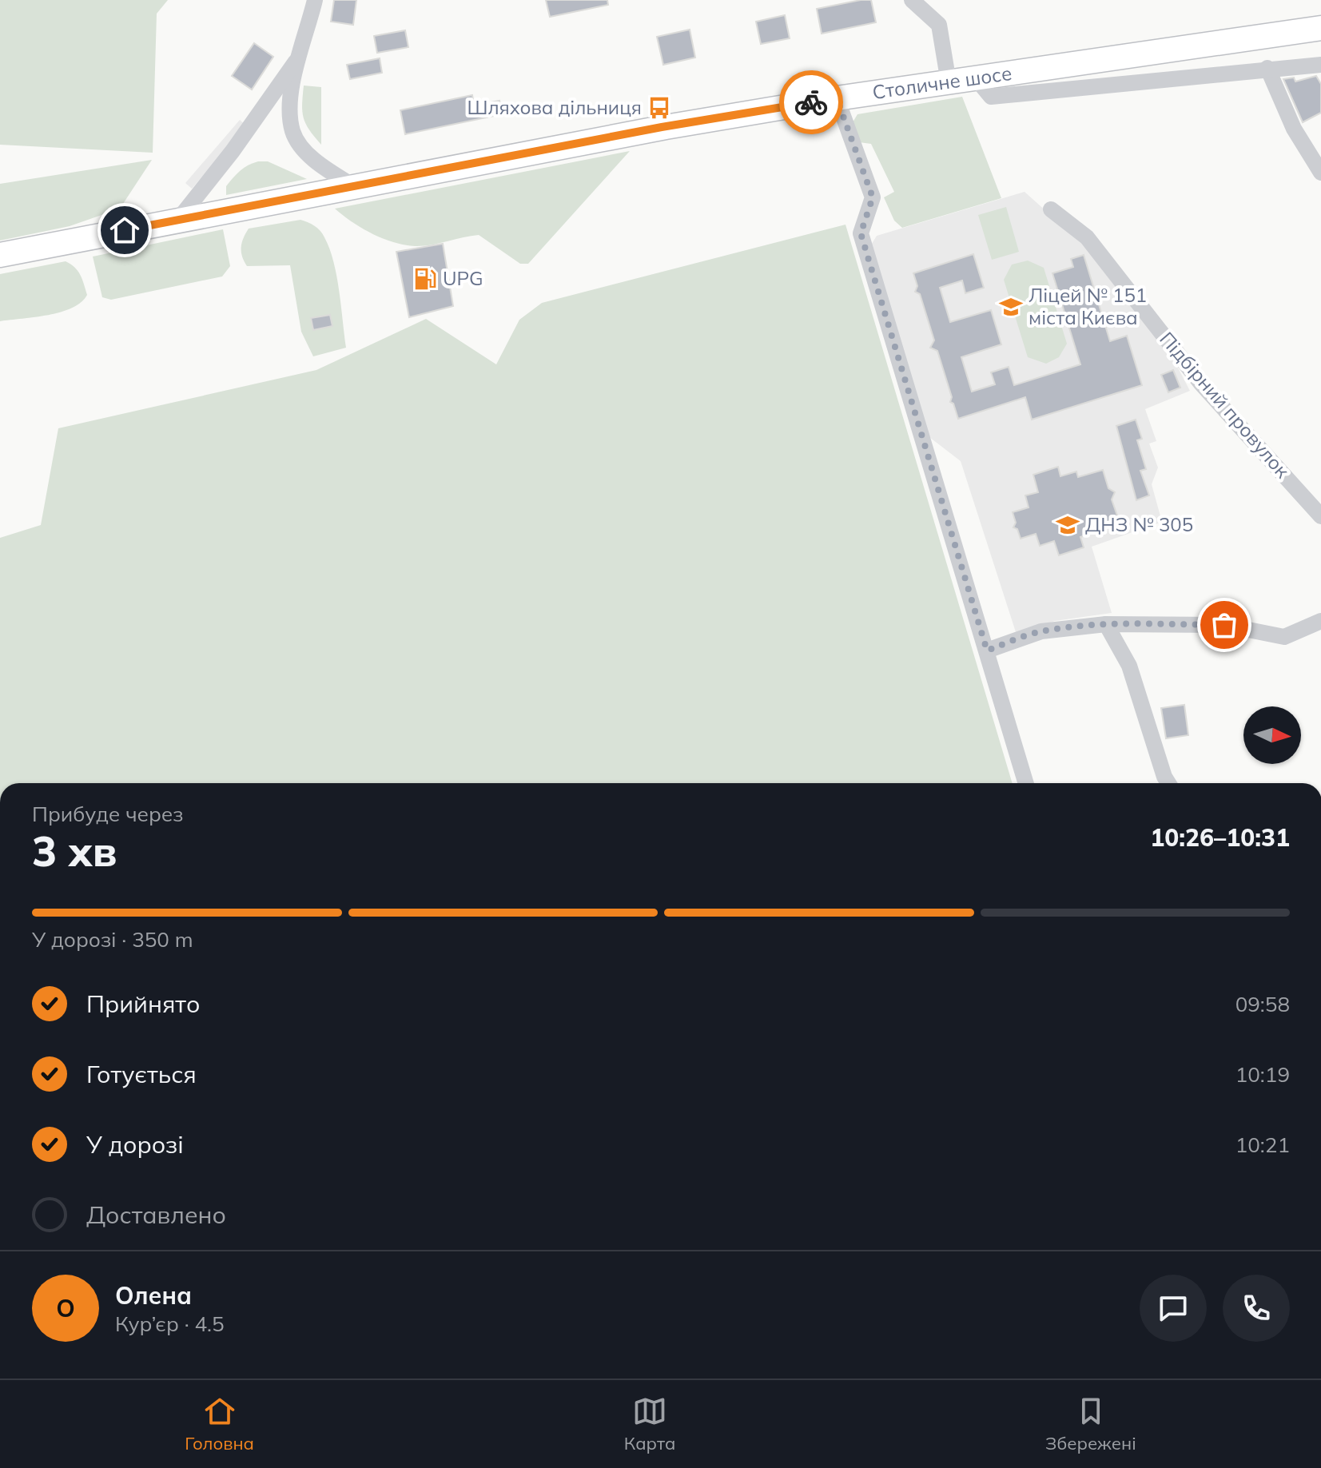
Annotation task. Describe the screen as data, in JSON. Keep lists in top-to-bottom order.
{
  "streets": {
    "main road": ["Столичне шосе"],
    "street": ["Підбірний провулок"]
  },
  "places": {
    "bus stop": ["Шляхова дільниця"],
    "fuel station": ["UPG"],
    "school or university": ["Ліцей № 151 міста Києва", "ДНЗ № 305"]
  },
  "north": "right",
  "page": {
    "heading": ["3 хв", "Прибуде через", "10:26–10:31"],
    "panel": ["Олена", "Кур’єр · 4.5"],
    "bar": "У дорозі · 350 m",
    "list": [
      ["Прийнято", "09:58"],
      ["Готується", "10:19"],
      ["У дорозі", "10:21"],
      "Доставлено"
    ],
    "round": "О",
    "tabs": ["Головна", "Карта", "Збережені"]
  }
}
